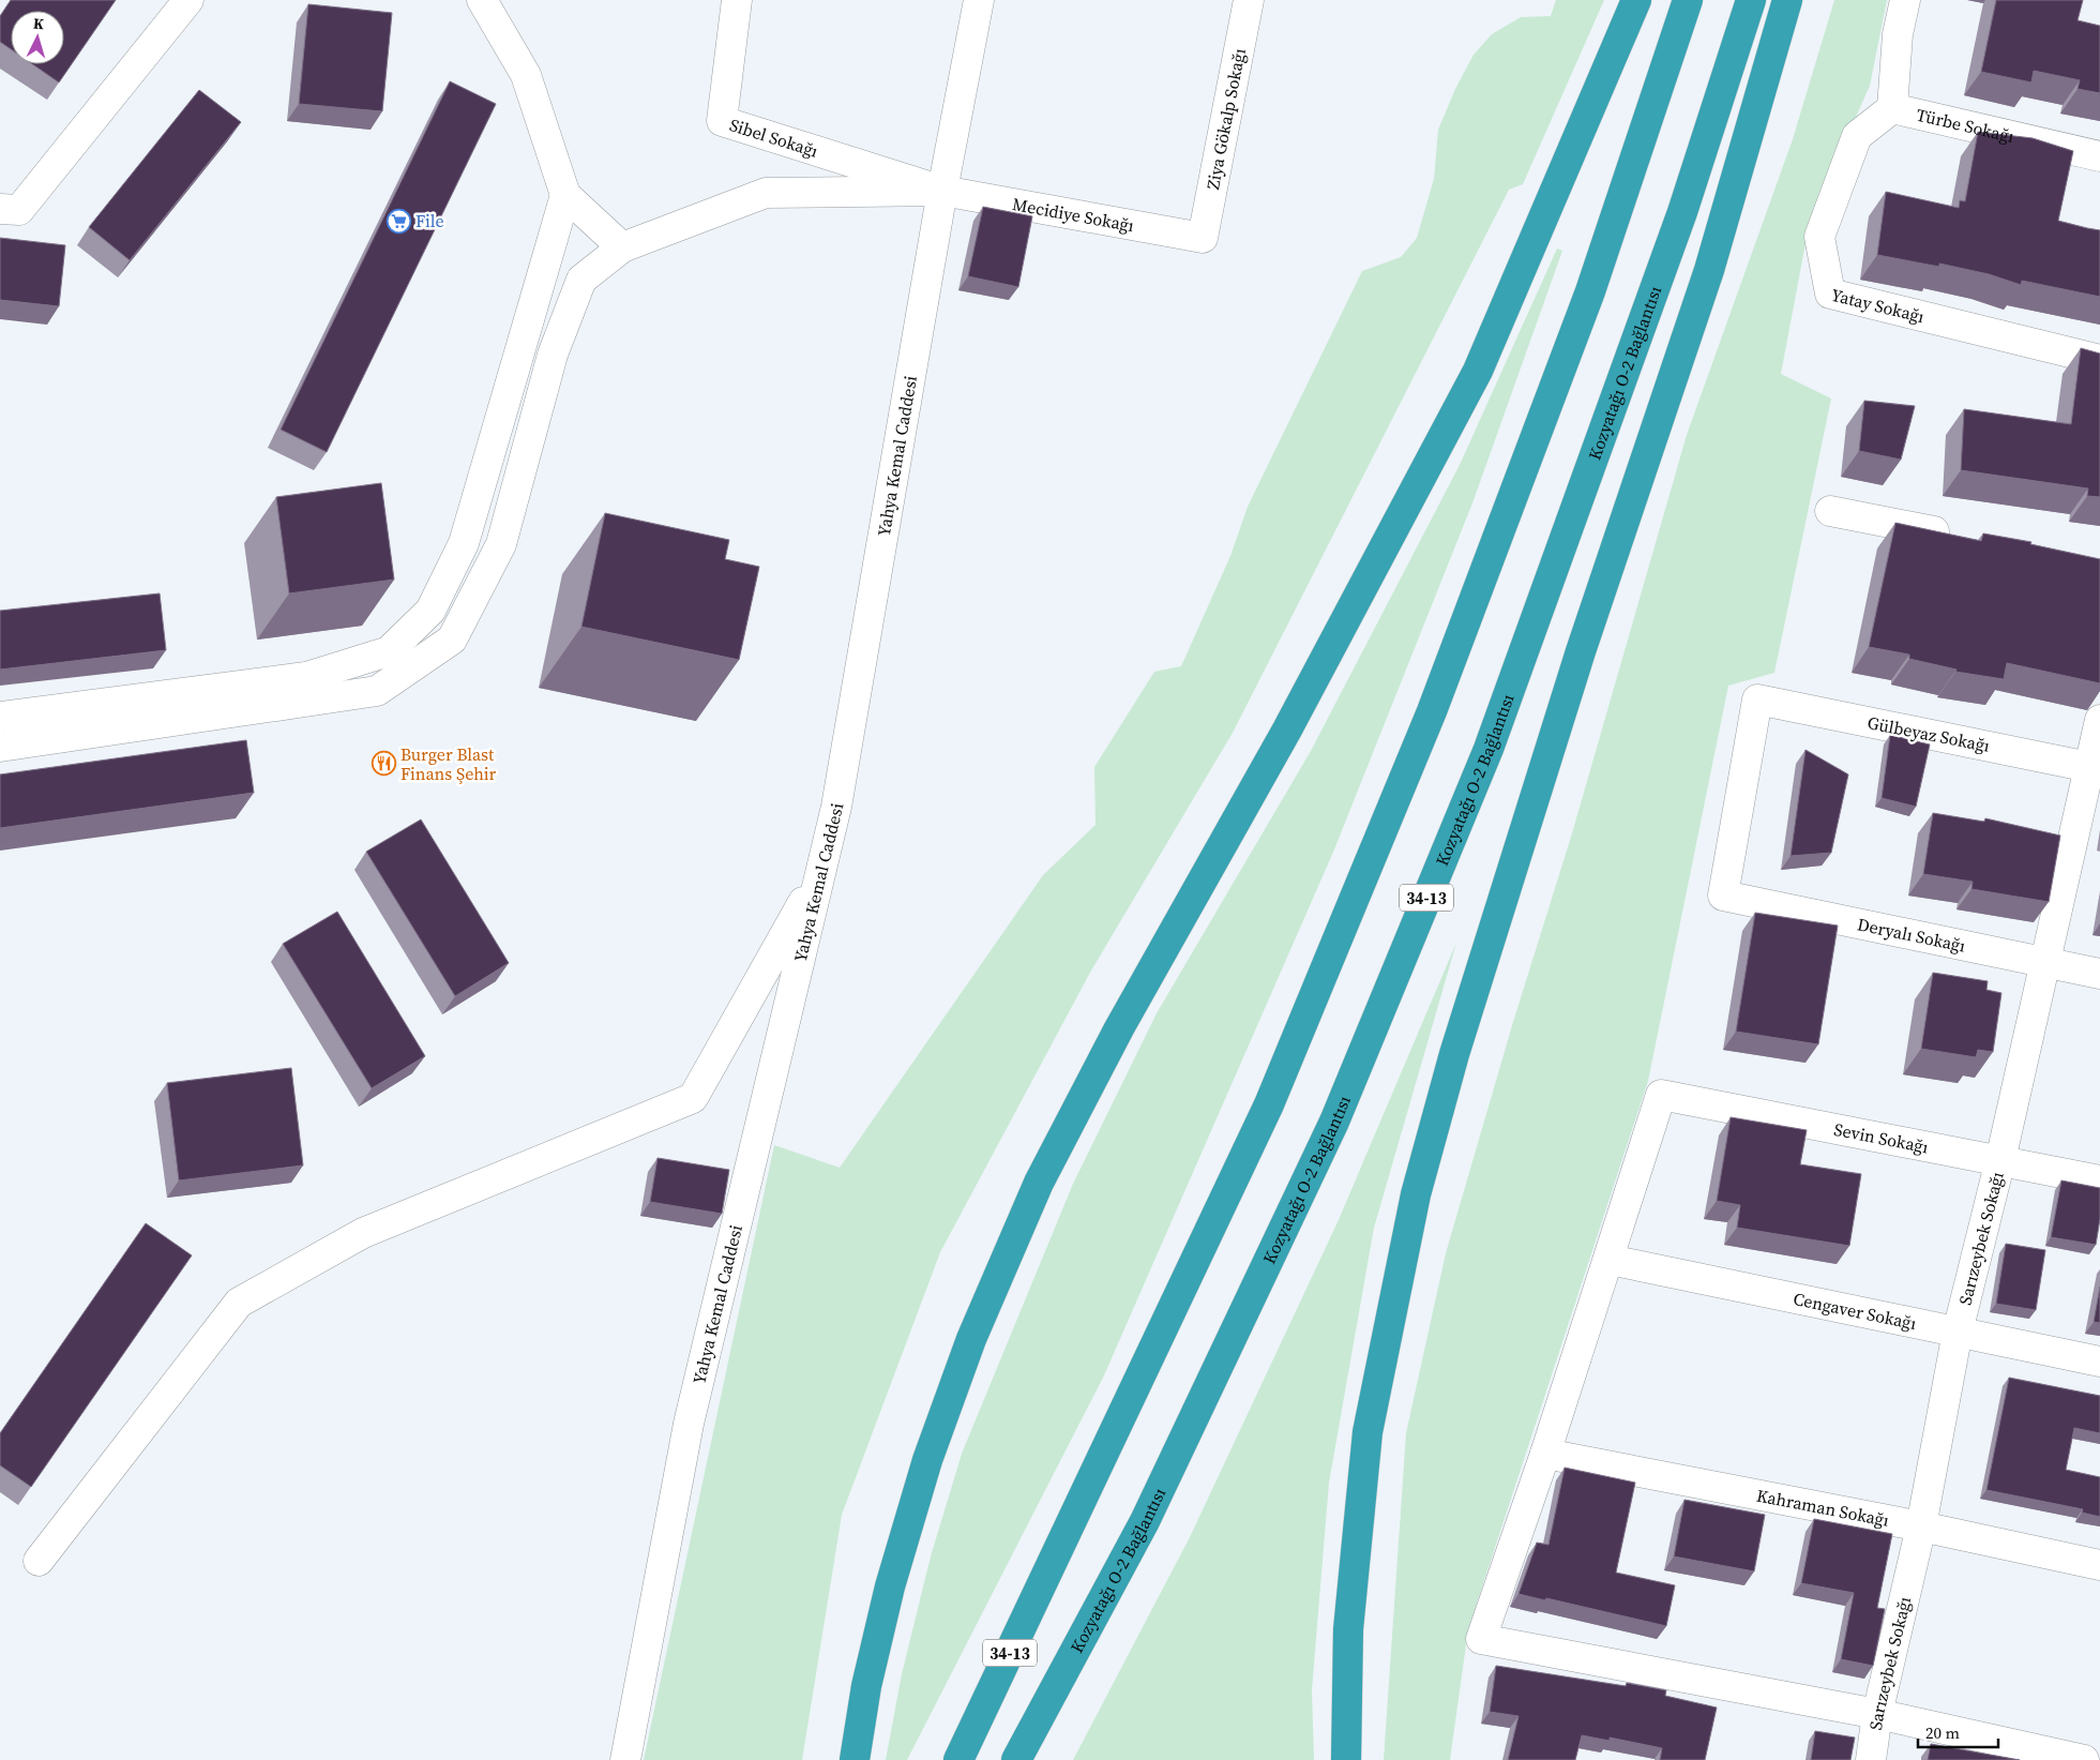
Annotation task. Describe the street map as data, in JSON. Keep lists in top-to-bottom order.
{
  "streets": {
    "highway": ["Kozyatağı O-2 Bağlantısı", "34-13"],
    "street": [
      "Ziya Gökalp Sokağı",
      "Türbe Sokağı",
      "Sibel Sokağı",
      "Mecidiye Sokağı",
      "Yatay Sokağı",
      "Yahya Kemal Caddesi",
      "Gülbeyaz Sokağı",
      "Deryalı Sokağı",
      "Sevin Sokağı",
      "Sarızeybek Sokağı",
      "Cengaver Sokağı",
      "Kahraman Sokağı"
    ]
  },
  "crossings": [
    ["Ziya Gökalp Sokağı", "Mecidiye Sokağı"],
    ["Türbe Sokağı", "Yatay Sokağı"],
    ["Sibel Sokağı", "Mecidiye Sokağı"],
    ["Sibel Sokağı", "Yahya Kemal Caddesi"],
    ["Mecidiye Sokağı", "Yahya Kemal Caddesi"],
    ["Gülbeyaz Sokağı", "Deryalı Sokağı"],
    ["Gülbeyaz Sokağı", "Sarızeybek Sokağı"],
    ["Deryalı Sokağı", "Sarızeybek Sokağı"],
    ["Sevin Sokağı", "Sarızeybek Sokağı"],
    ["Sevin Sokağı", "Cengaver Sokağı"],
    ["Sarızeybek Sokağı", "Cengaver Sokağı"],
    ["Sarızeybek Sokağı", "Kahraman Sokağı"]
  ],
  "places": {
    "supermarket": ["File"],
    "restaurant": ["Burger Blast Finans Şehir"]
  },
  "scale_bar": "20 m",
  "north": "top"
}
